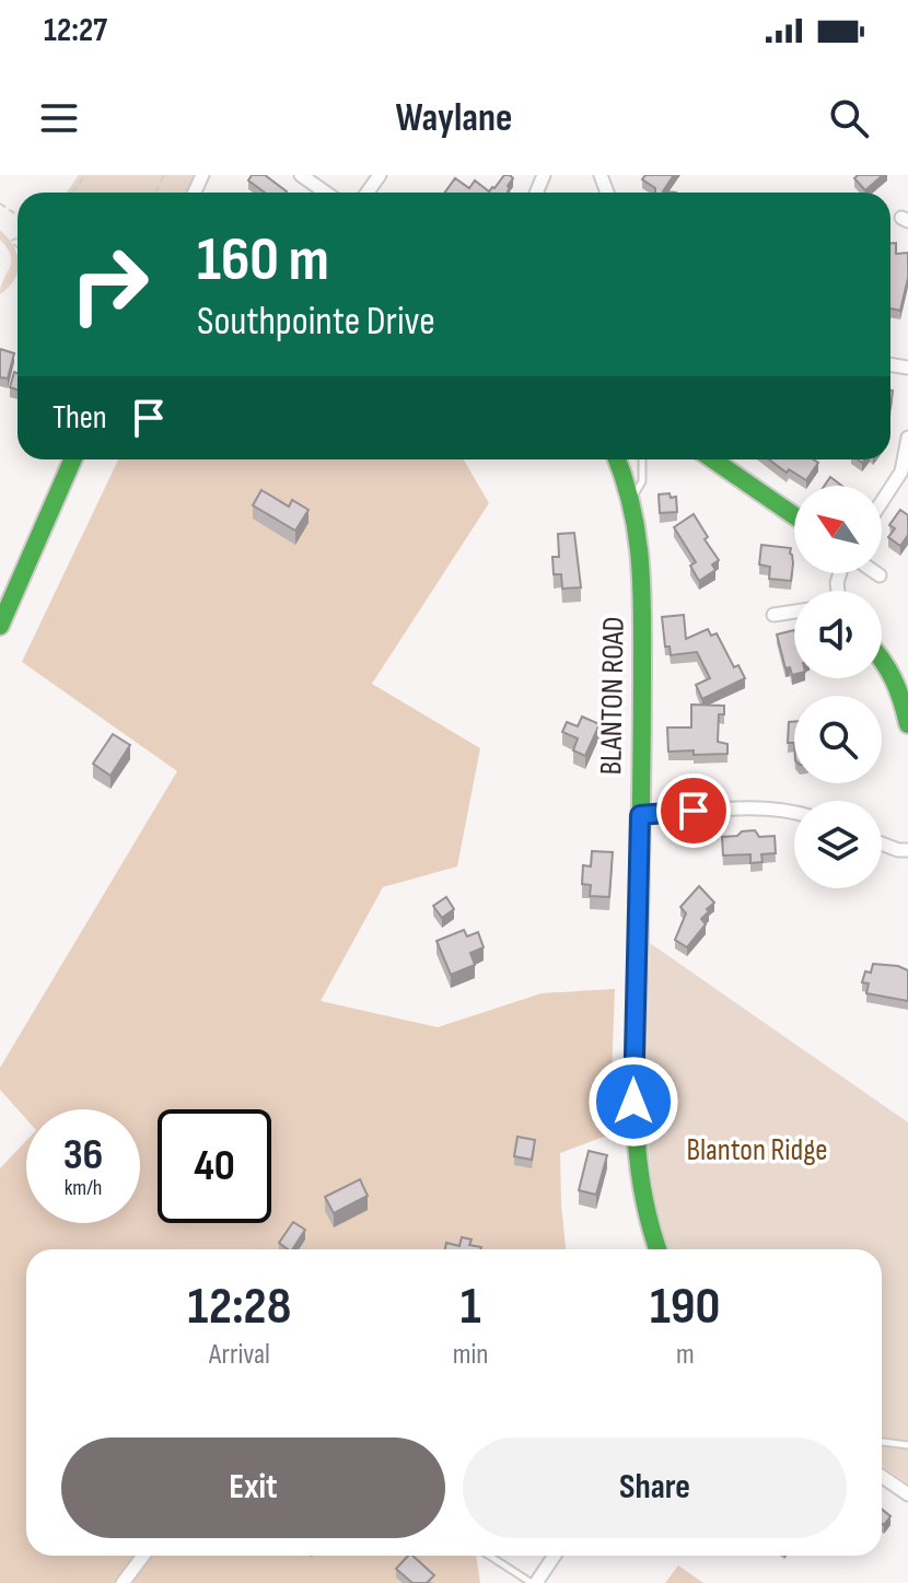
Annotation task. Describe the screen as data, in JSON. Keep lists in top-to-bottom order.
{
  "streets": {
    "street": ["BLANTON ROAD"]
  },
  "parks": ["Blanton Ridge"],
  "north": "top left",
  "page": {
    "status": "12:27",
    "header": "Waylane",
    "turn": ["160 m", "Southpointe Drive"],
    "then": "Then",
    "speed": "36 km/h",
    "limit": "40",
    "eta": [
      "12:28",
      "Arrival",
      "1",
      "min",
      "190",
      "m"
    ],
    "buttons": ["Exit", "Share"]
  }
}
